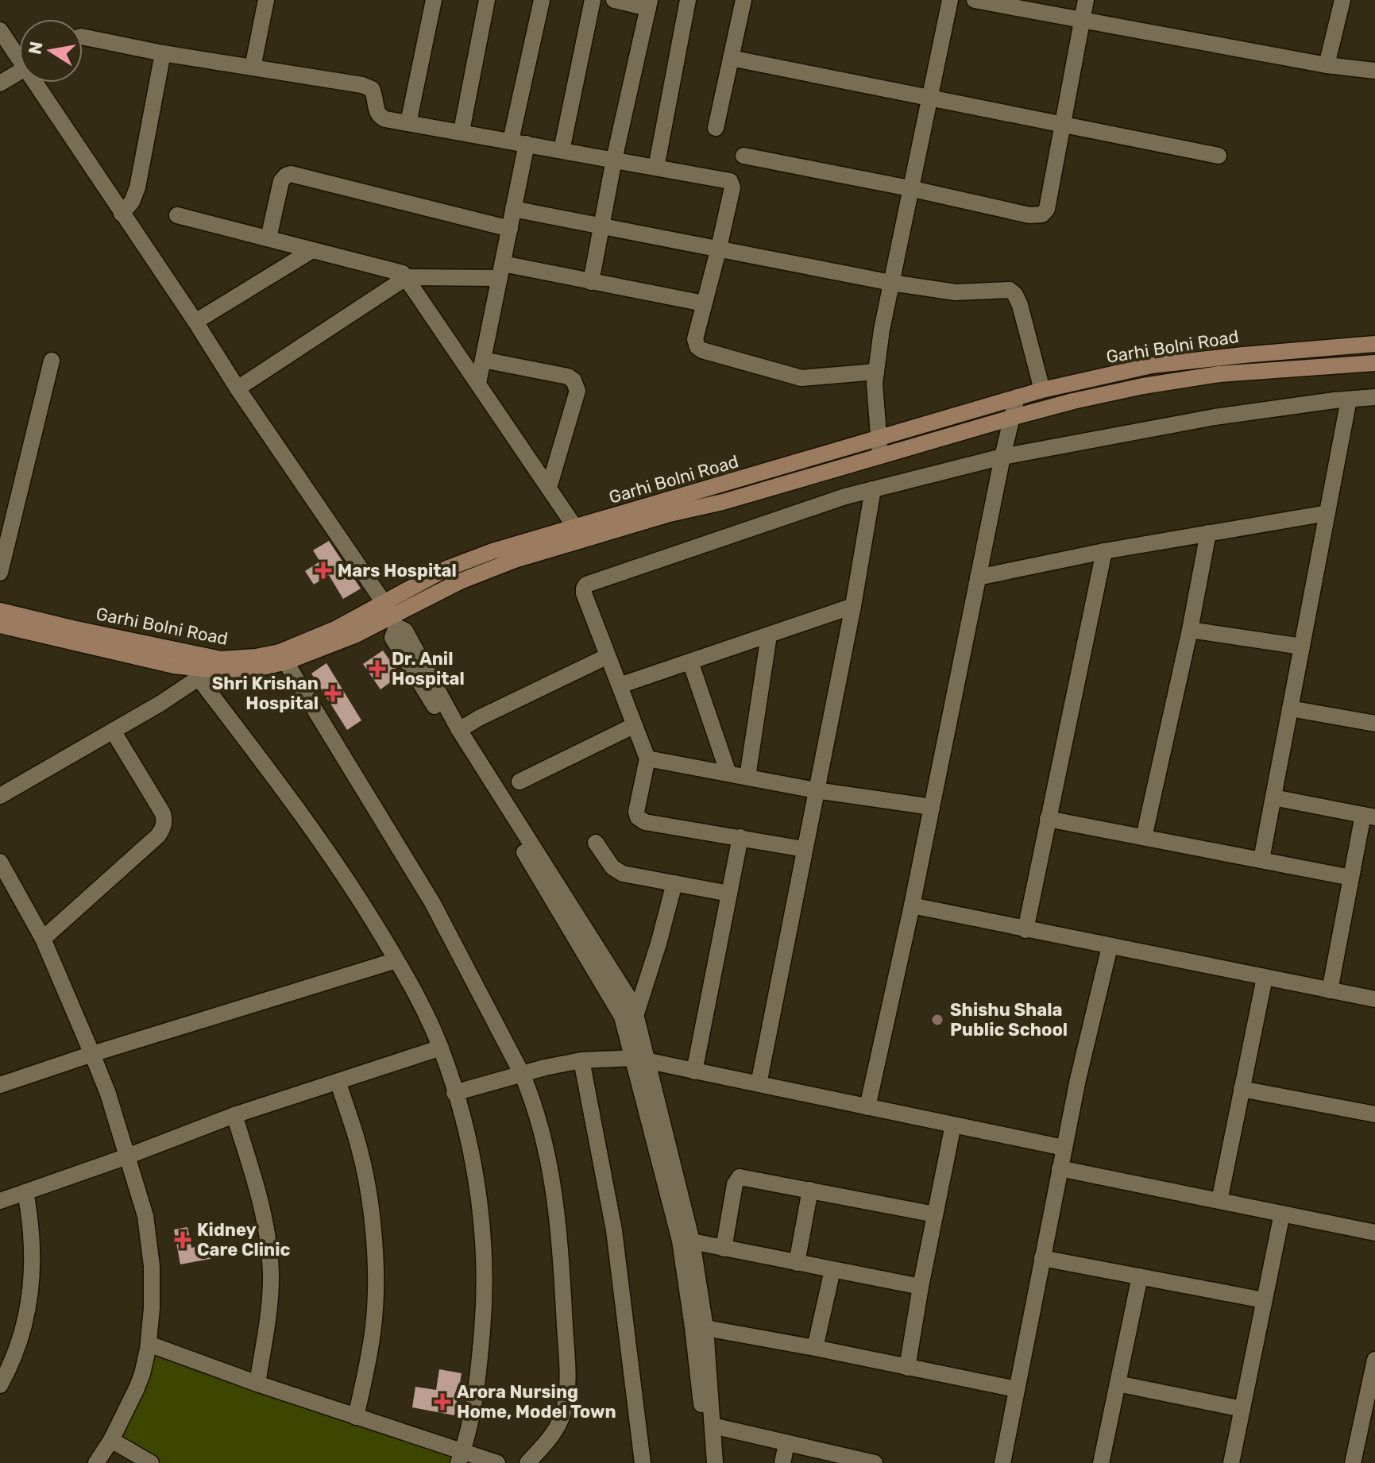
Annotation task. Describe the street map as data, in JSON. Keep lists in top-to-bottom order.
{
  "streets": {
    "main road": ["Garhi Bolni Road"]
  },
  "places": {
    "health": [
      "Mars Hospital",
      "Dr. Anil Hospital",
      "Shri Krishan Hospital",
      "Kidney Care Clinic",
      "Arora Nursing Home, Model Town"
    ],
    "other": ["Shishu Shala Public School"]
  },
  "north": "left"
}
